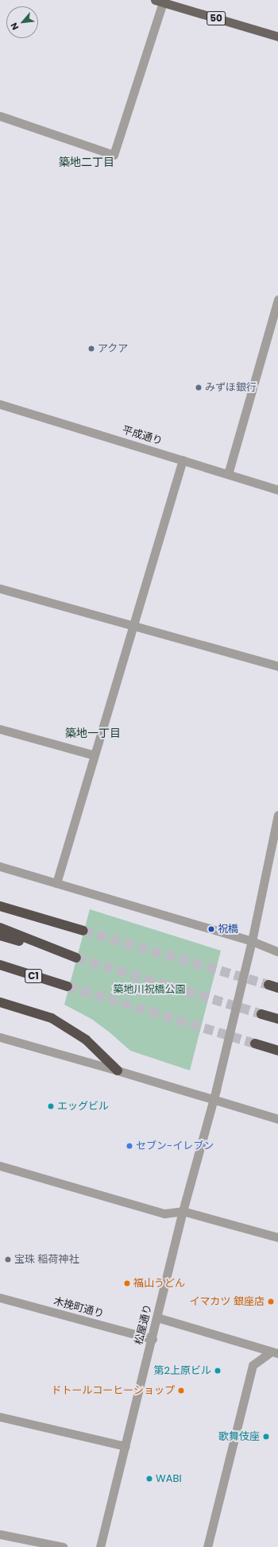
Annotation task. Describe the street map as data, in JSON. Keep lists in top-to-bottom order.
{
  "streets": {
    "highway": ["C1"],
    "main road": ["50"],
    "street": ["平成通り", "木挽町通り", "松屋通り"]
  },
  "crossings": [
    ["木挽町通り", "松屋通り"]
  ],
  "districts": ["築地二丁目", "築地一丁目"],
  "parks": ["築地川祝橋公園"],
  "places": [
    "アクア",
    "みずほ銀行",
    "祝橋",
    "エッグビル",
    "セブン-イレブン",
    "宝珠 稲荷神社",
    "福山うどん",
    "イマカツ 銀座店",
    "第2上原ビル",
    "ドトールコーヒーショップ",
    "歌舞伎座",
    "WABI"
  ],
  "north": "bottom left"
}
